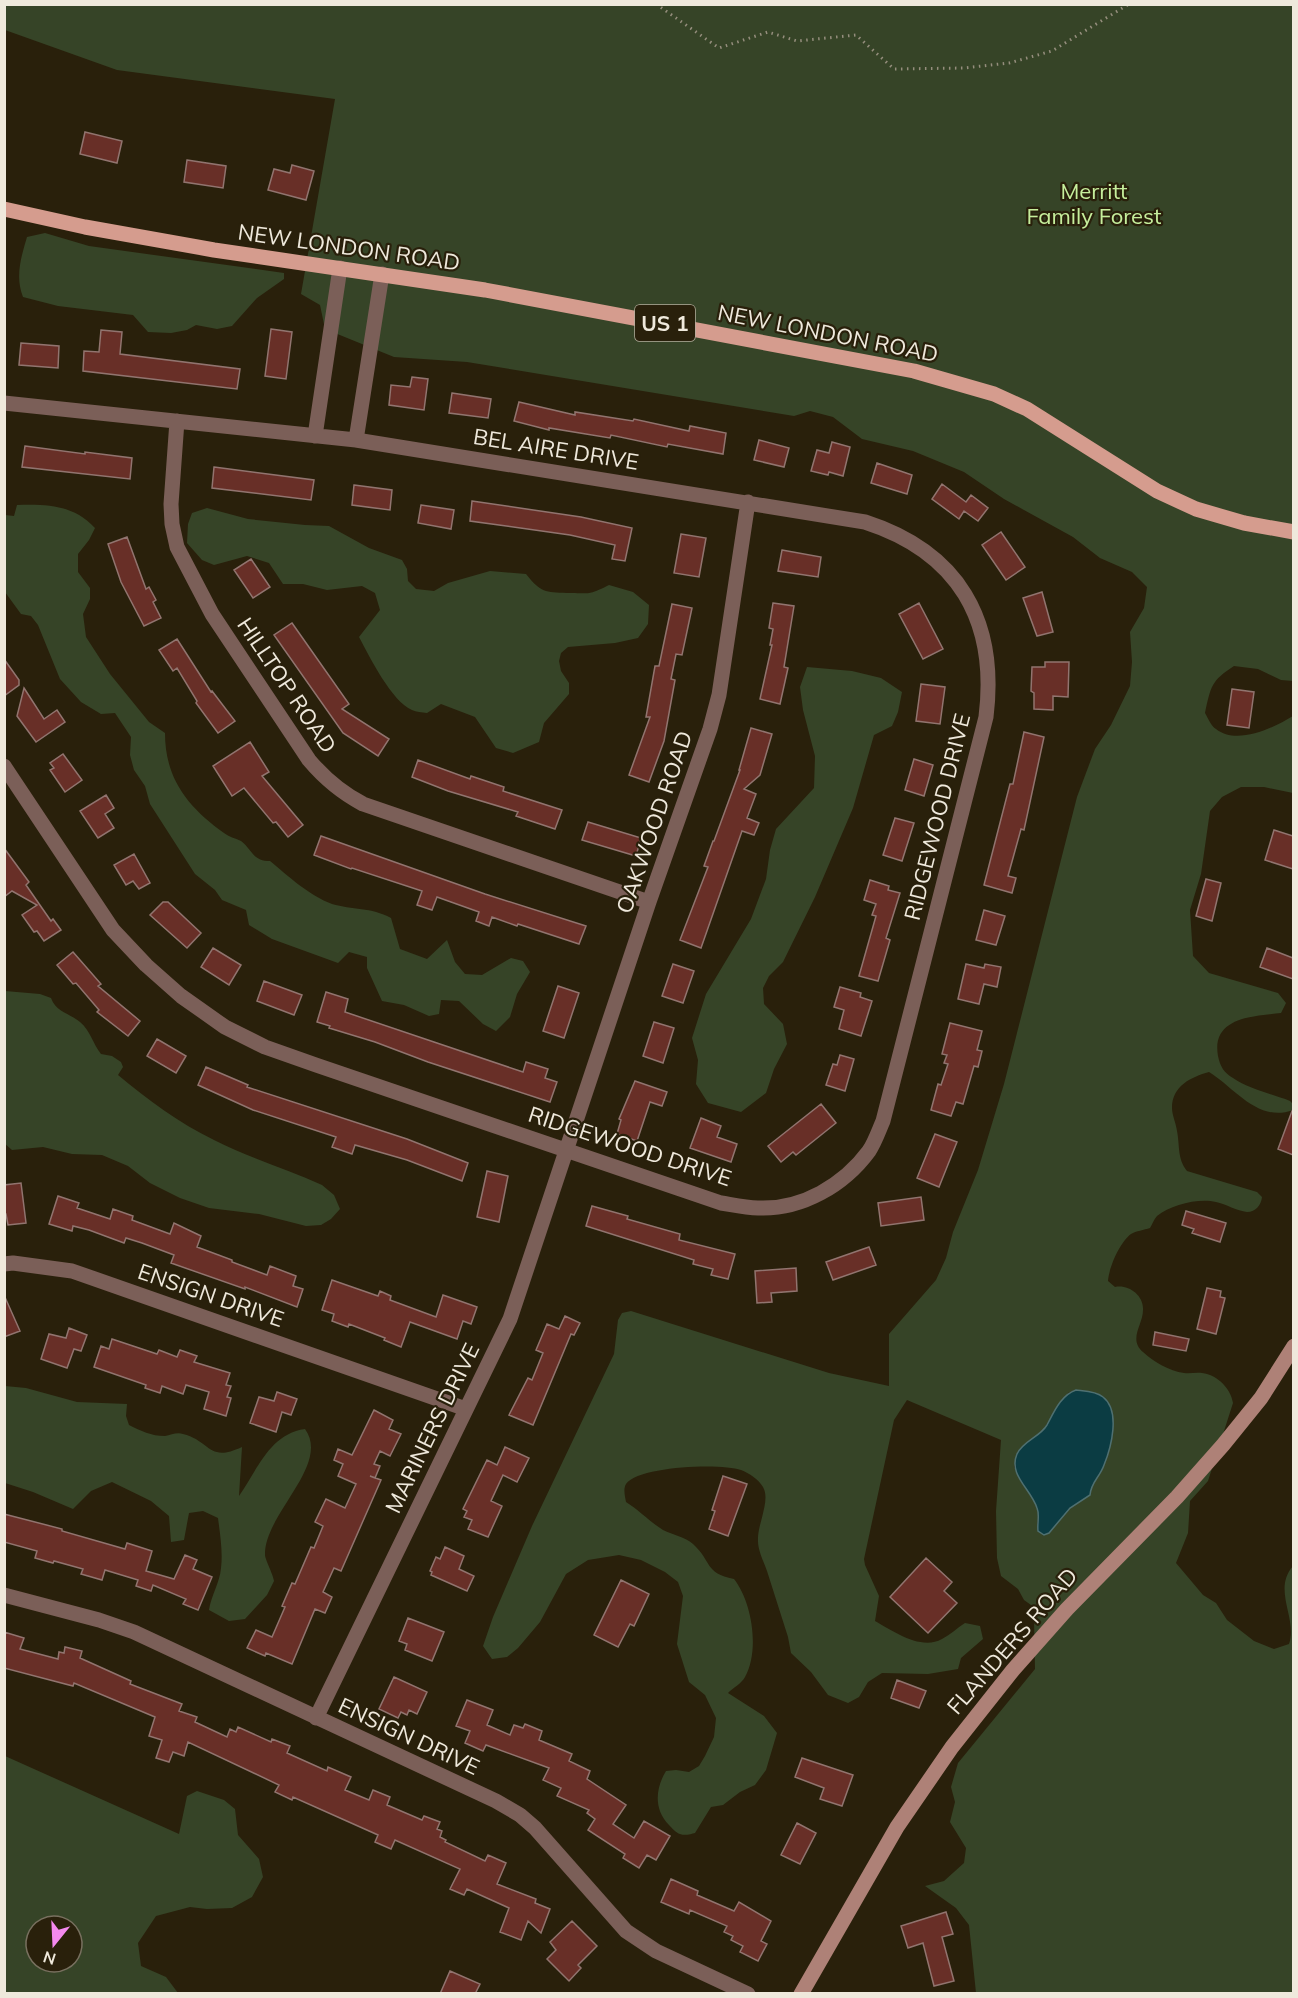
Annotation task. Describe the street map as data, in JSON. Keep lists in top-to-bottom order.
{
  "streets": {
    "main road": ["NEW LONDON ROAD", "US 1"],
    "street": [
      "BEL AIRE DRIVE",
      "HILLTOP ROAD",
      "RIDGEWOOD DRIVE",
      "OAKWOOD ROAD",
      "ENSIGN DRIVE",
      "MARINERS DRIVE",
      "FLANDERS ROAD"
    ]
  },
  "crossings": [
    ["BEL AIRE DRIVE", "HILLTOP ROAD"],
    ["BEL AIRE DRIVE", "RIDGEWOOD DRIVE"],
    ["BEL AIRE DRIVE", "OAKWOOD ROAD"],
    ["HILLTOP ROAD", "OAKWOOD ROAD"],
    ["RIDGEWOOD DRIVE", "OAKWOOD ROAD"],
    ["RIDGEWOOD DRIVE", "MARINERS DRIVE"],
    ["OAKWOOD ROAD", "MARINERS DRIVE"],
    ["ENSIGN DRIVE", "MARINERS DRIVE"]
  ],
  "parks": ["Merritt Family Forest"],
  "north": "bottom"
}
